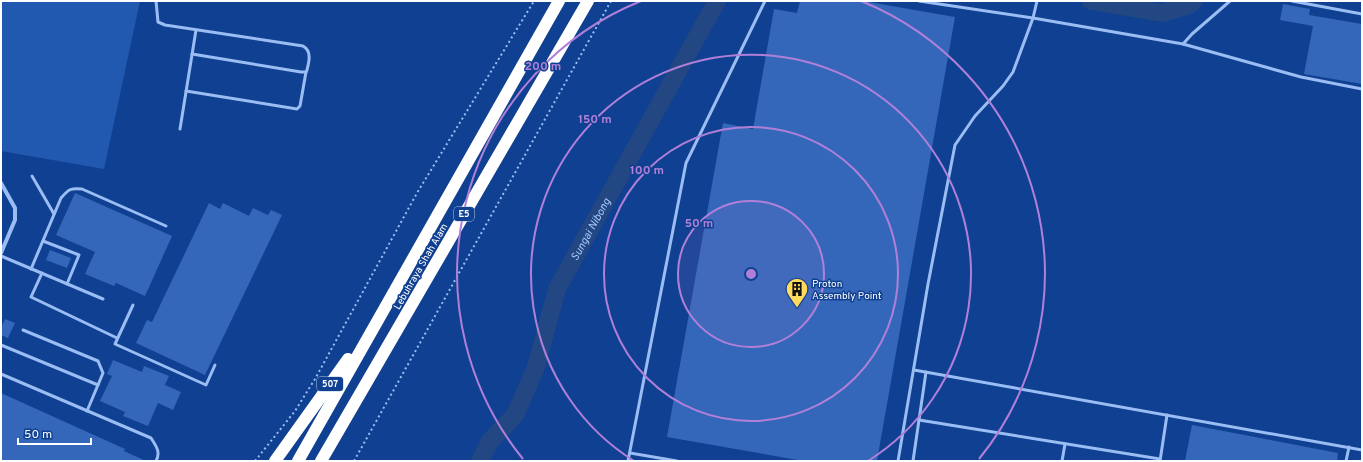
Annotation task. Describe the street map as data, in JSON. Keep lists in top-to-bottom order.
{
  "streets": {
    "highway": ["E5", "Lebuhraya Shah Alam", "507"]
  },
  "crossings": [
    ["Lebuhraya Shah Alam", "507"]
  ],
  "water": ["Sungai Nibong"],
  "places": {
    "building": ["Proton Assembly Point"]
  },
  "scale_bar": "50 m",
  "rings": [
    "200 m",
    "150 m",
    "100 m",
    "50 m"
  ]
}
